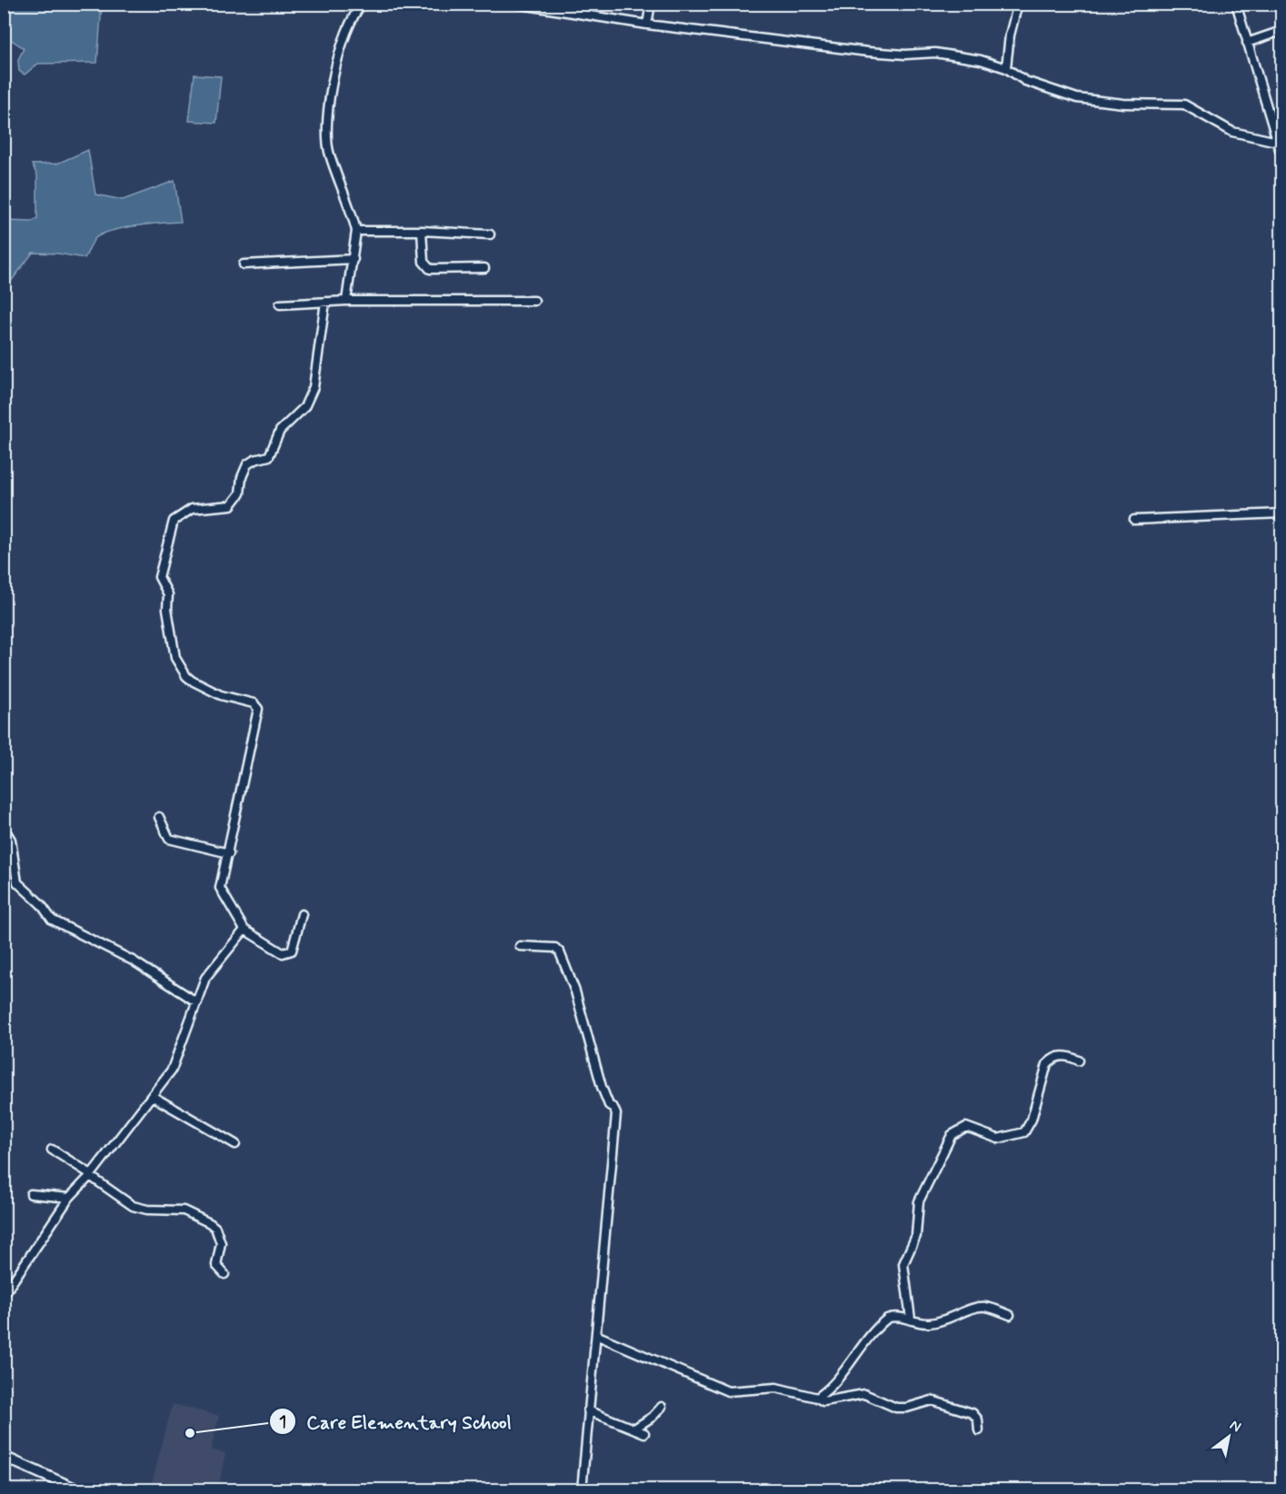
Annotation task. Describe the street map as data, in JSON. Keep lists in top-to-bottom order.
{
  "places": ["Care Elementary School"],
  "north": "top right"
}
